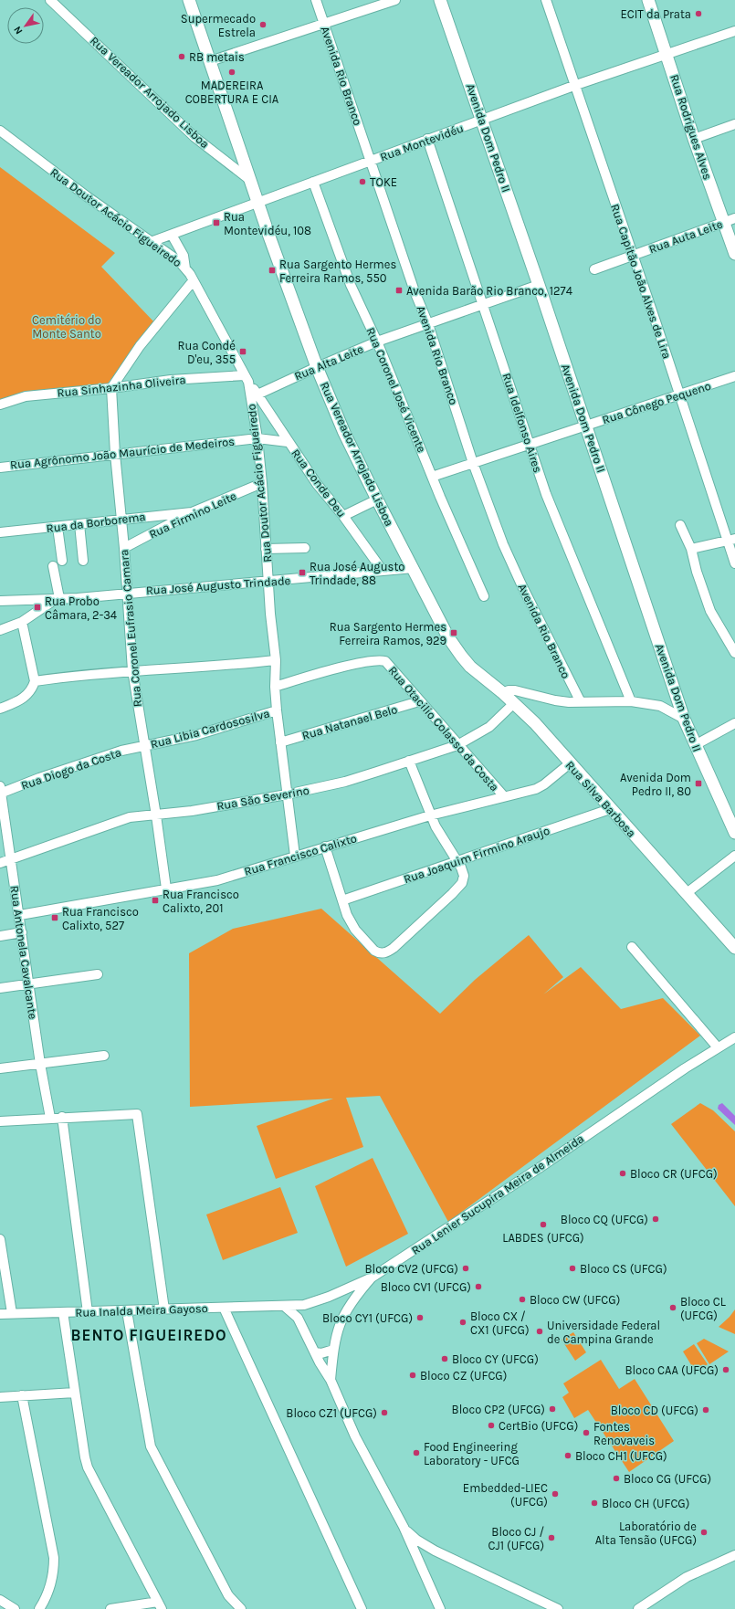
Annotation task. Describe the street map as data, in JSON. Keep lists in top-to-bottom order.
{
  "streets": {
    "main road": [
      "Rua Vereador Arrojado Lisboa",
      "Rua Rodrigues Alves",
      "Avenida Dom Pedro II",
      "Rua Silva Barbosa"
    ],
    "street": [
      "Avenida Rio Branco",
      "Rua Montevidéu",
      "Rua Doutor Acácio Figueiredo",
      "Rua Auta Leite",
      "Rua Capitão João Alves de Lira",
      "Rua Alta Leite",
      "Rua Sinhazinha Oliveira",
      "Rua Coronel José Vicente",
      "Rua Cônego Pequeno",
      "Rua Idelfonso Aires",
      "Rua Agrônomo João Maurício de Medeiros",
      "Rua Conde Deu",
      "Rua Firmino Leite",
      "Rua da Borborema",
      "Rua José Augusto Trindade",
      "Rua Coronel Eufrasio Camara",
      "Rua Natanael Belo",
      "Rua Libia Cardososilva",
      "Rua Otacilio Colasso da Costa",
      "Rua Diogo da Costa",
      "Rua São Severino",
      "Rua Francisco Calixto",
      "Rua Joaquim Firmino Araujo",
      "Rua Antonela Cavalcante",
      "Rua Lenier Sucupira Meira de Almeida",
      "Rua Inalda Meira Gayoso"
    ]
  },
  "crossings": [
    ["Avenida Rio Branco", "Rua Montevidéu"],
    ["Avenida Rio Branco", "Rua Alta Leite"],
    ["Avenida Rio Branco", "Rua Cônego Pequeno"],
    ["Rua Vereador Arrojado Lisboa", "Rua Montevidéu"],
    ["Rua Vereador Arrojado Lisboa", "Rua Alta Leite"],
    ["Rua Vereador Arrojado Lisboa", "Rua José Augusto Trindade"],
    ["Rua Vereador Arrojado Lisboa", "Rua Silva Barbosa"],
    ["Rua Rodrigues Alves", "Rua Montevidéu"],
    ["Rua Rodrigues Alves", "Rua Auta Leite"],
    ["Avenida Dom Pedro II", "Rua Montevidéu"],
    ["Avenida Dom Pedro II", "Rua Alta Leite"],
    ["Avenida Dom Pedro II", "Rua Cônego Pequeno"],
    ["Rua Montevidéu", "Rua Doutor Acácio Figueiredo"],
    ["Rua Montevidéu", "Rua Capitão João Alves de Lira"],
    ["Rua Montevidéu", "Rua Coronel José Vicente"],
    ["Rua Montevidéu", "Rua Idelfonso Aires"],
    ["Rua Doutor Acácio Figueiredo", "Rua Sinhazinha Oliveira"],
    ["Rua Doutor Acácio Figueiredo", "Rua Agrônomo João Maurício de Medeiros"],
    ["Rua Doutor Acácio Figueiredo", "Rua Firmino Leite"],
    ["Rua Doutor Acácio Figueiredo", "Rua José Augusto Trindade"],
    ["Rua Doutor Acácio Figueiredo", "Rua Natanael Belo"],
    ["Rua Doutor Acácio Figueiredo", "Rua Libia Cardososilva"],
    ["Rua Doutor Acácio Figueiredo", "Rua Otacilio Colasso da Costa"],
    ["Rua Doutor Acácio Figueiredo", "Rua São Severino"],
    ["Rua Doutor Acácio Figueiredo", "Rua Francisco Calixto"],
    ["Rua Auta Leite", "Rua Capitão João Alves de Lira"],
    ["Rua Capitão João Alves de Lira", "Rua Cônego Pequeno"],
    ["Rua Alta Leite", "Rua Coronel José Vicente"],
    ["Rua Alta Leite", "Rua Idelfonso Aires"],
    ["Rua Alta Leite", "Rua Conde Deu"],
    ["Rua Sinhazinha Oliveira", "Rua Coronel Eufrasio Camara"],
    ["Rua Coronel José Vicente", "Rua Cônego Pequeno"],
    ["Rua Cônego Pequeno", "Rua Idelfonso Aires"],
    ["Rua Agrônomo João Maurício de Medeiros", "Rua Conde Deu"],
    ["Rua Agrônomo João Maurício de Medeiros", "Rua Coronel Eufrasio Camara"],
    ["Rua Conde Deu", "Rua José Augusto Trindade"],
    ["Rua Firmino Leite", "Rua da Borborema"],
    ["Rua Firmino Leite", "Rua Coronel Eufrasio Camara"],
    ["Rua da Borborema", "Rua Coronel Eufrasio Camara"],
    ["Rua José Augusto Trindade", "Rua Coronel Eufrasio Camara"],
    ["Rua Coronel Eufrasio Camara", "Rua Libia Cardososilva"],
    ["Rua Coronel Eufrasio Camara", "Rua Diogo da Costa"],
    ["Rua Coronel Eufrasio Camara", "Rua São Severino"],
    ["Rua Coronel Eufrasio Camara", "Rua Francisco Calixto"],
    ["Rua Natanael Belo", "Rua Otacilio Colasso da Costa"],
    ["Rua Libia Cardososilva", "Rua Diogo da Costa"],
    ["Rua Otacilio Colasso da Costa", "Rua São Severino"],
    ["Rua Otacilio Colasso da Costa", "Rua Francisco Calixto"],
    ["Rua Diogo da Costa", "Rua Antonela Cavalcante"],
    ["Rua São Severino", "Rua Silva Barbosa"],
    ["Rua São Severino", "Rua Antonela Cavalcante"],
    ["Rua Silva Barbosa", "Rua Francisco Calixto"],
    ["Rua Silva Barbosa", "Rua Joaquim Firmino Araujo"],
    ["Rua Francisco Calixto", "Rua Antonela Cavalcante"],
    ["Rua Lenier Sucupira Meira de Almeida", "Rua Inalda Meira Gayoso"]
  ],
  "districts": ["BENTO FIGUEIREDO"],
  "parks": ["Cemitério do Monte Santo"],
  "places": {
    "other": [
      "ECIT da Prata",
      "Supermecado Estrela",
      "RB metais",
      "MADEREIRA COBERTURA E CIA",
      "TOKE",
      "Bloco CR (UFCG)",
      "Bloco CQ (UFCG)",
      "LABDES (UFCG)",
      "Bloco CV2 (UFCG)",
      "Bloco CS (UFCG)",
      "Bloco CV1 (UFCG)",
      "Bloco CW (UFCG)",
      "Bloco CL (UFCG)",
      "Bloco CY1 (UFCG)",
      "Bloco CX / CX1 (UFCG)",
      "Universidade Federal de Campina Grande",
      "Bloco CY (UFCG)",
      "Bloco CAA (UFCG)",
      "Bloco CZ (UFCG)",
      "Bloco CP2 (UFCG)",
      "Bloco CD (UFCG)",
      "Bloco CZ1 (UFCG)",
      "CertBio (UFCG)",
      "Fontes Renovaveis",
      "Food Engineering Laboratory - UFCG",
      "Bloco CH1 (UFCG)",
      "Bloco CG (UFCG)",
      "Embedded-LIEC (UFCG)",
      "Bloco CH (UFCG)",
      "Laboratório de Alta Tensão (UFCG)",
      "Bloco CJ / CJ1 (UFCG)"
    ],
    "transit": [
      "Rua Montevidéu, 108",
      "Rua Sargento Hermes Ferreira Ramos, 550",
      "Avenida Barão Rio Branco, 1274",
      "Rua Condé D'eu, 355",
      "Rua José Augusto Trindade, 88",
      "Rua Probo Câmara, 2-34",
      "Rua Sargento Hermes Ferreira Ramos, 929",
      "Avenida Dom Pedro II, 80",
      "Rua Francisco Calixto, 201",
      "Rua Francisco Calixto, 527"
    ]
  },
  "north": "bottom left"
}
